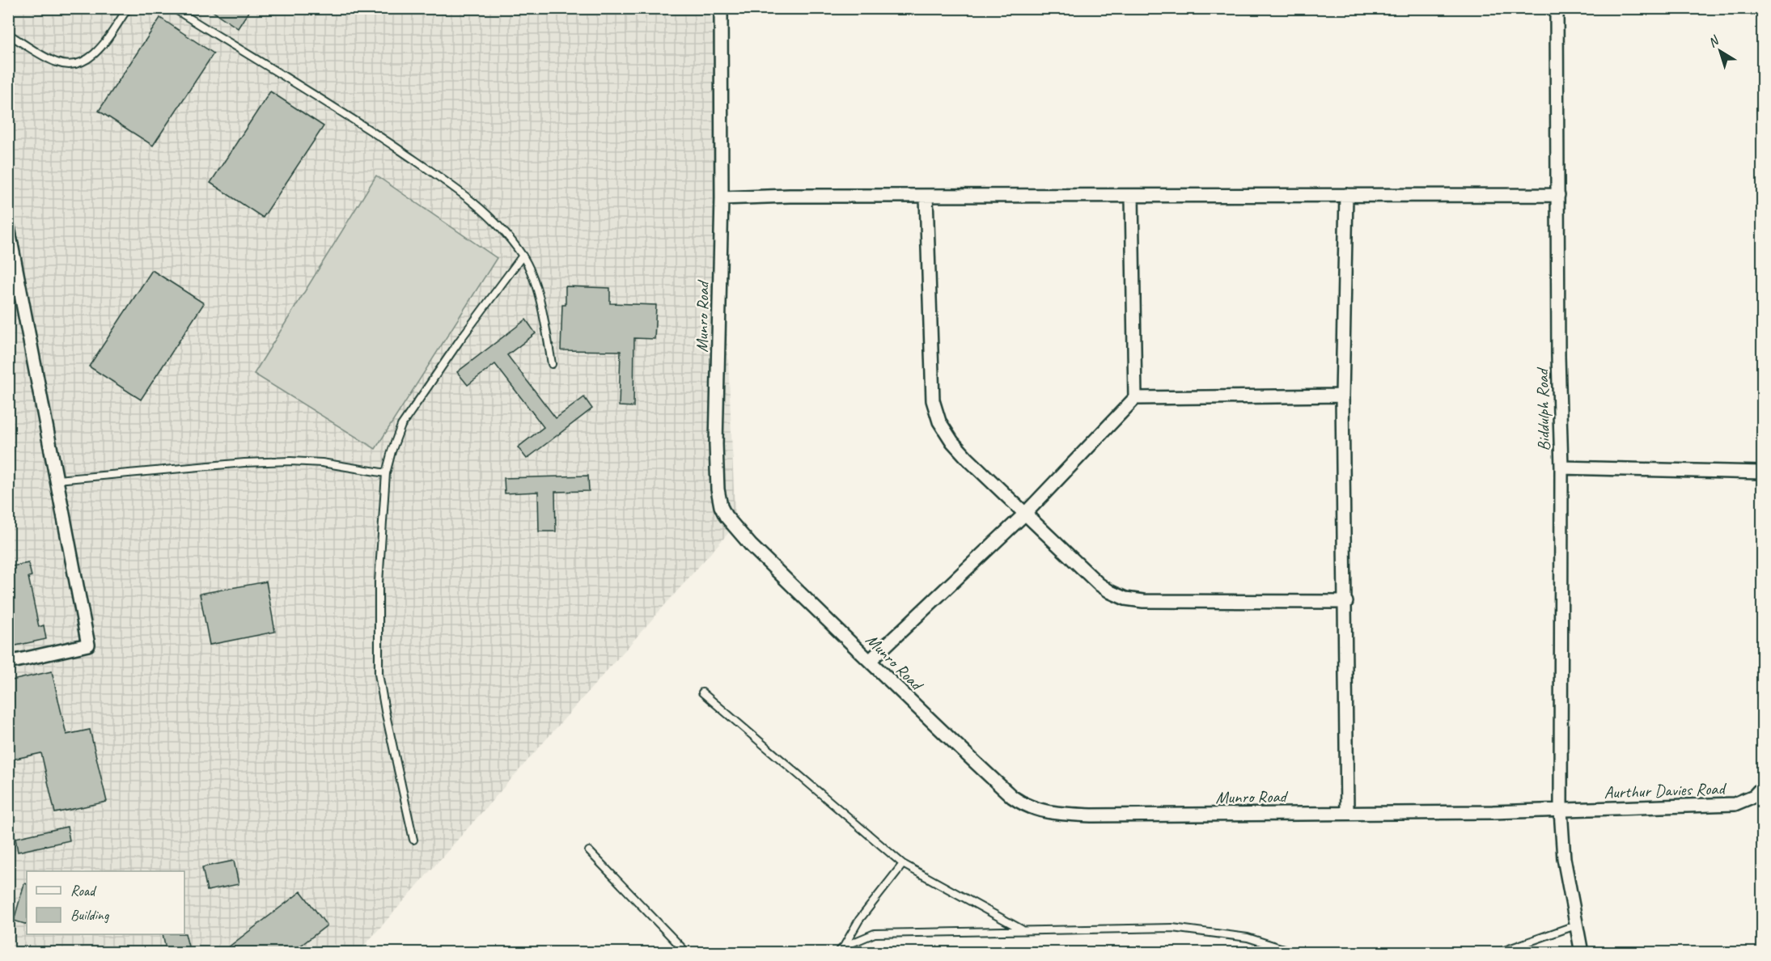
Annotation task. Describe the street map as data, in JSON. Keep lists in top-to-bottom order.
{
  "streets": {
    "street": ["Munro Road", "Biddulph Road", "Aurthur Davies Road"]
  },
  "crossings": [
    ["Munro Road", "Biddulph Road"],
    ["Munro Road", "Aurthur Davies Road"],
    ["Biddulph Road", "Aurthur Davies Road"]
  ],
  "legend": ["Road", "Building"],
  "north": "top left"
}
